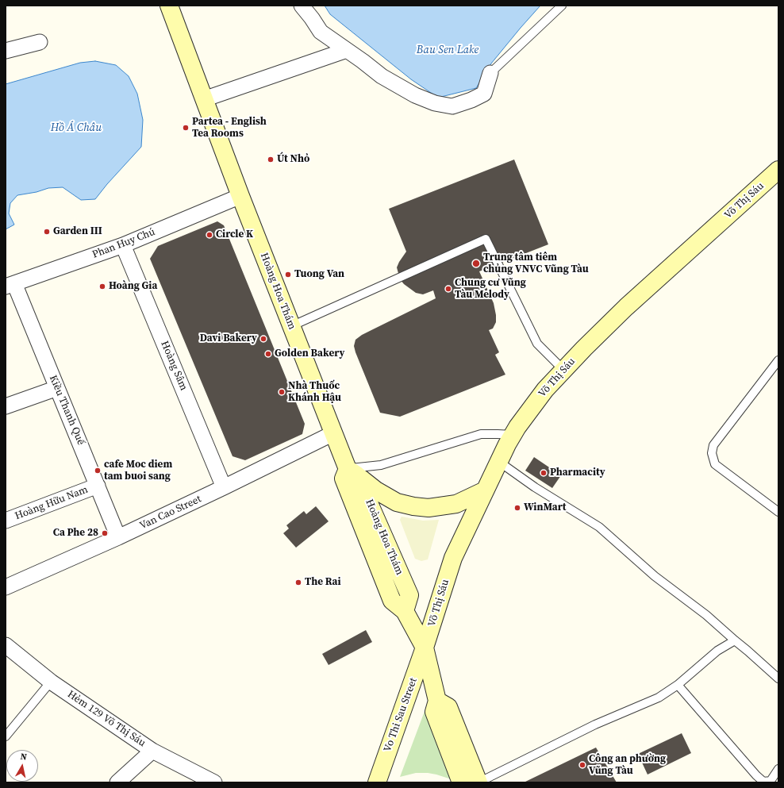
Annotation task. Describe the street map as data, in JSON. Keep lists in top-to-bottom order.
{
  "streets": {
    "main road": ["Võ Thị Sáu", "Hoàng Hoa Thám", "Vo Thi Sau Street"],
    "street": [
      "Phan Huy Chú",
      "Hoàng Sâm",
      "Kiều Thanh Quế",
      "Hoàng Hữu Nam",
      "Van Cao Street",
      "Hẻm 129 Võ Thị Sáu"
    ]
  },
  "crossings": [
    ["Võ Thị Sáu", "Hoàng Hoa Thám"],
    ["Võ Thị Sáu", "Vo Thi Sau Street"],
    ["Phan Huy Chú", "Hoàng Hoa Thám"],
    ["Phan Huy Chú", "Hoàng Sâm"],
    ["Phan Huy Chú", "Kiều Thanh Quế"],
    ["Hoàng Hoa Thám", "Van Cao Street"],
    ["Hoàng Hoa Thám", "Vo Thi Sau Street"],
    ["Hoàng Sâm", "Van Cao Street"],
    ["Kiều Thanh Quế", "Hoàng Hữu Nam"],
    ["Kiều Thanh Quế", "Van Cao Street"]
  ],
  "water": ["Bau Sen Lake", "Hồ Á Châu"],
  "places": [
    "Partea - English Tea Rooms",
    "Út Nhỏ",
    "Garden III",
    "Circle K",
    "Trung tâm tiêm chủng VNVC Vũng Tàu",
    "Tuong Van",
    "Hoàng Gia",
    "Chung cư Vũng Tàu Melody",
    "Davi Bakery",
    "Golden Bakery",
    "Nhà Thuốc Khánh Hậu",
    "cafe Moc diem tam buoi sang",
    "Pharmacity",
    "WinMart",
    "Ca Phe 28",
    "The Rai",
    "Công an phường Vũng Tàu"
  ],
  "north": "top"
}
